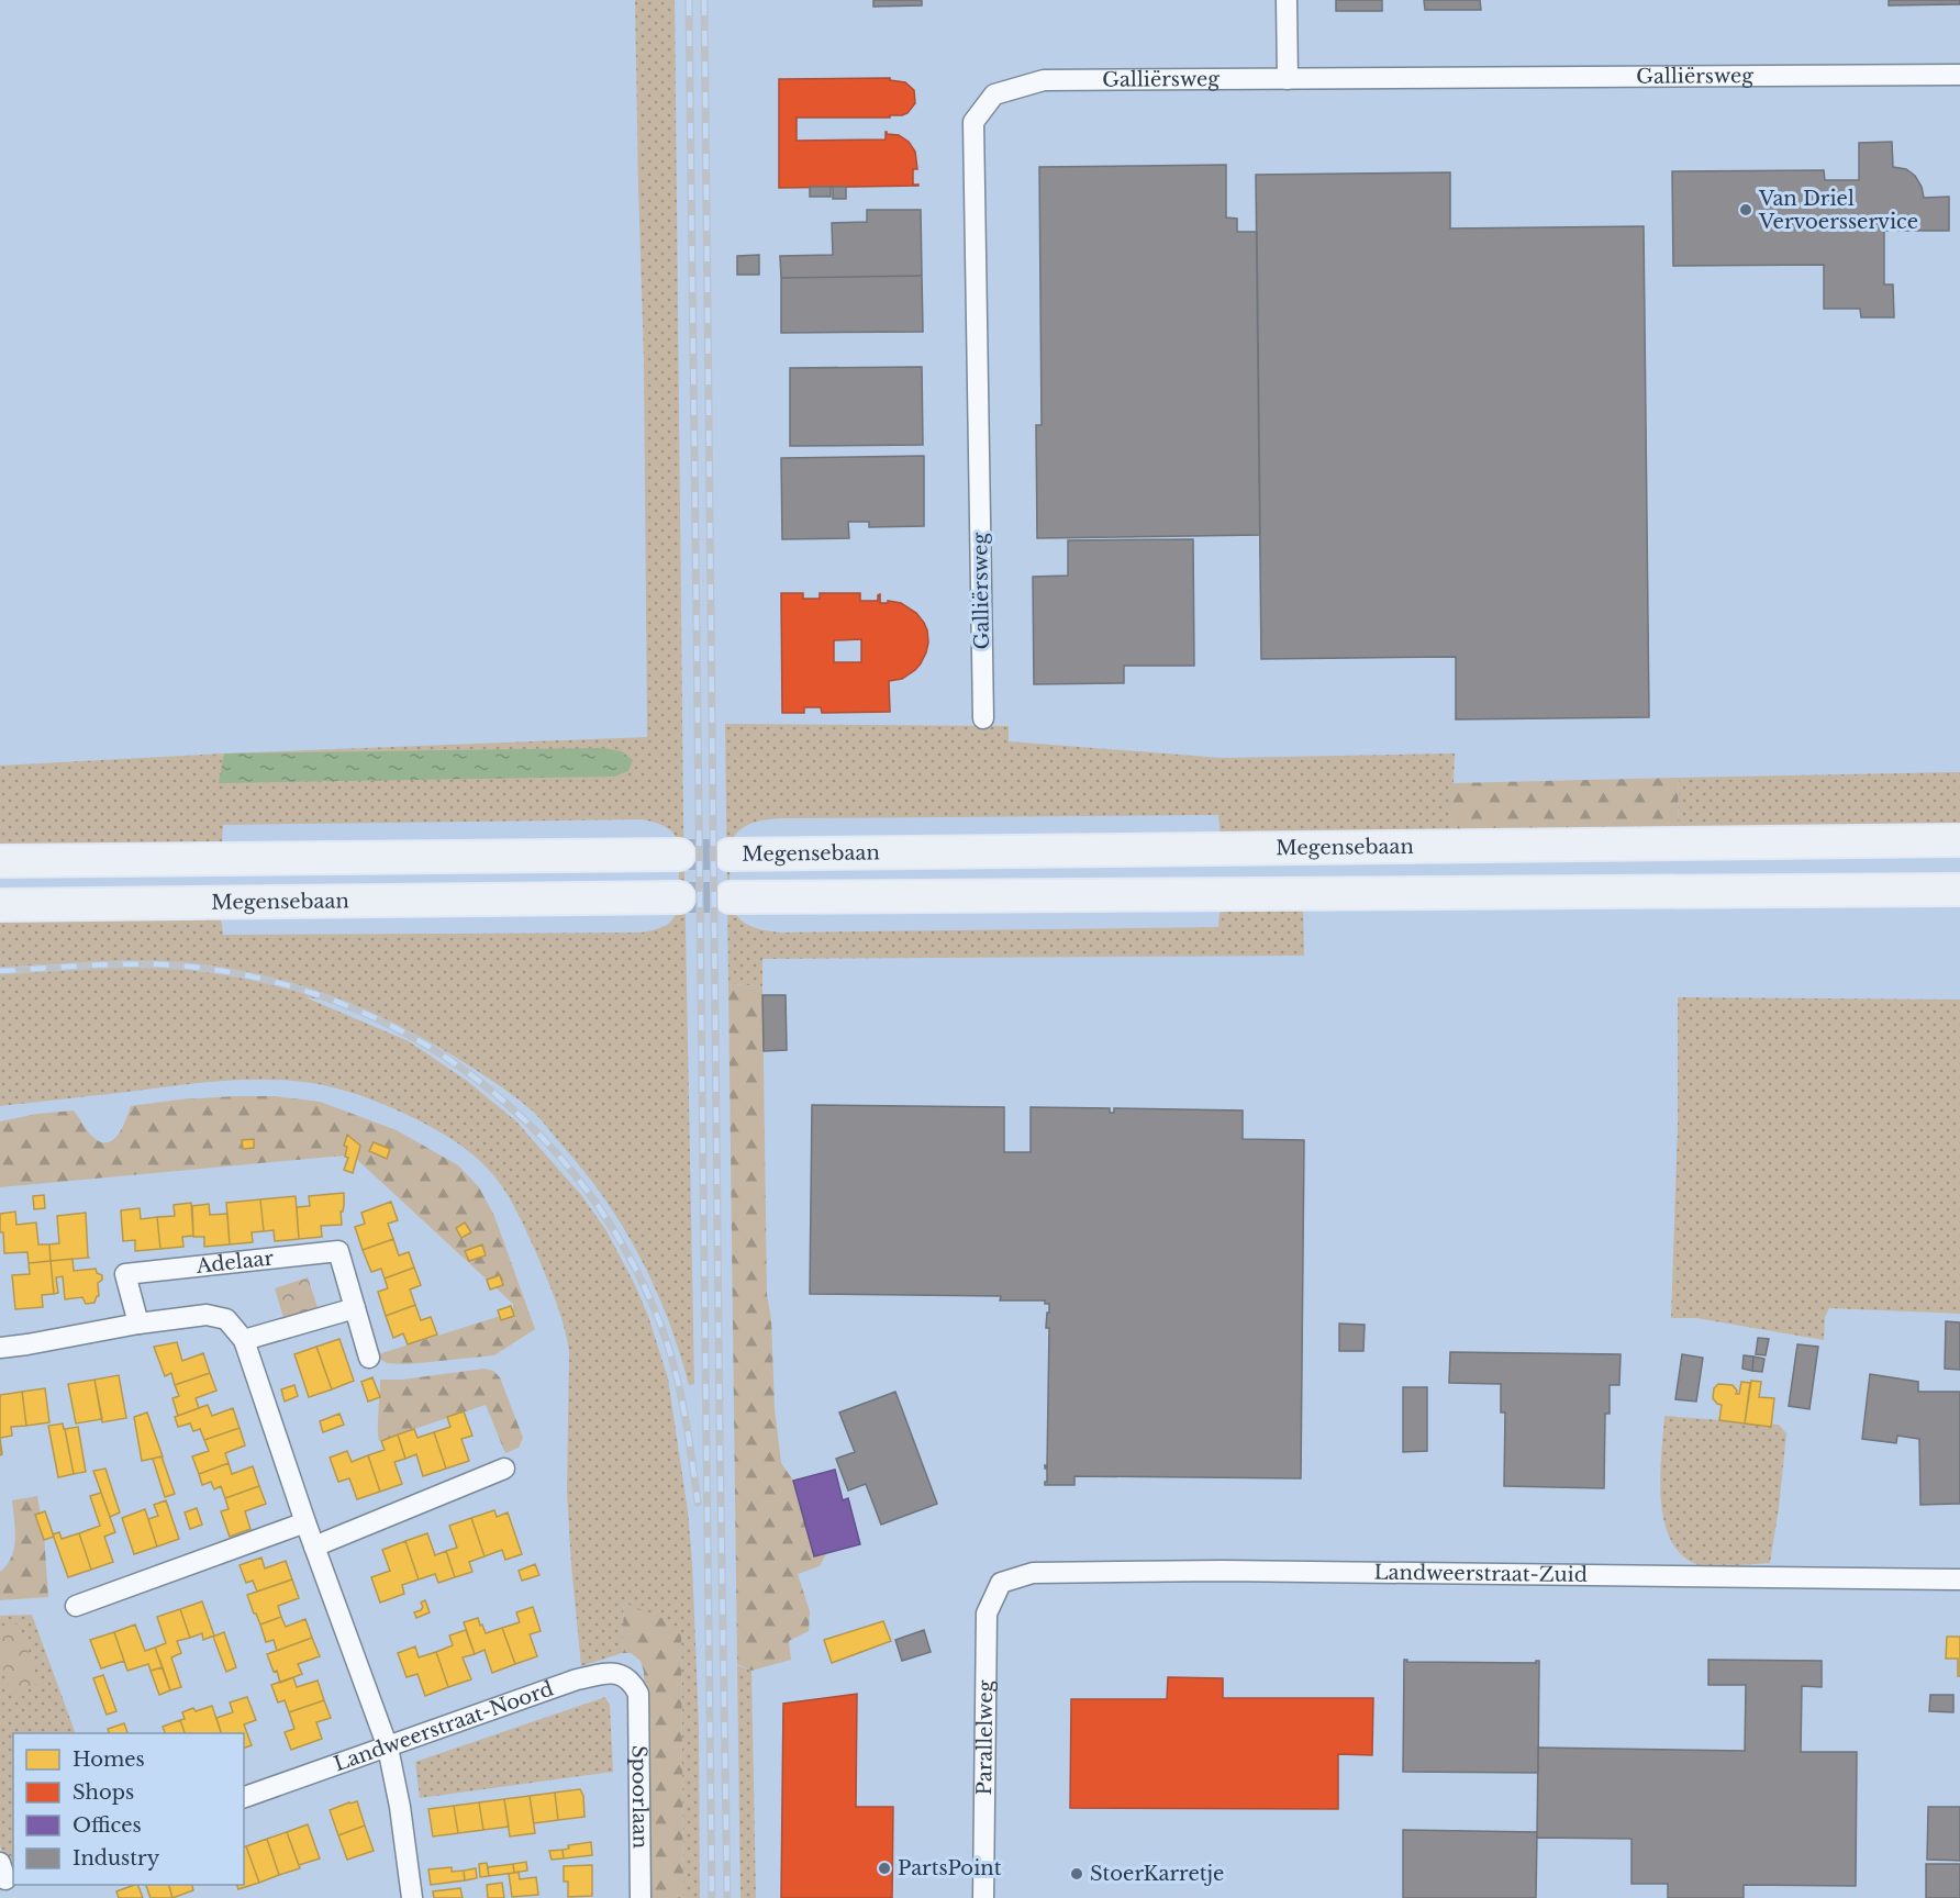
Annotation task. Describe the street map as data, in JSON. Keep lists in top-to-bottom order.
{
  "streets": {
    "main road": ["Megensebaan"],
    "street": [
      "Galliërsweg",
      "Adelaar",
      "Landweerstraat-Zuid",
      "Landweerstraat-Noord",
      "Parallelweg",
      "Spoorlaan"
    ]
  },
  "crossings": [
    ["Landweerstraat-Zuid", "Parallelweg"],
    ["Landweerstraat-Noord", "Spoorlaan"]
  ],
  "places": ["Van Driel Vervoersservice", "PartsPoint", "StoerKarretje"],
  "legend": [
    "Homes",
    "Shops",
    "Offices",
    "Industry"
  ]
}
